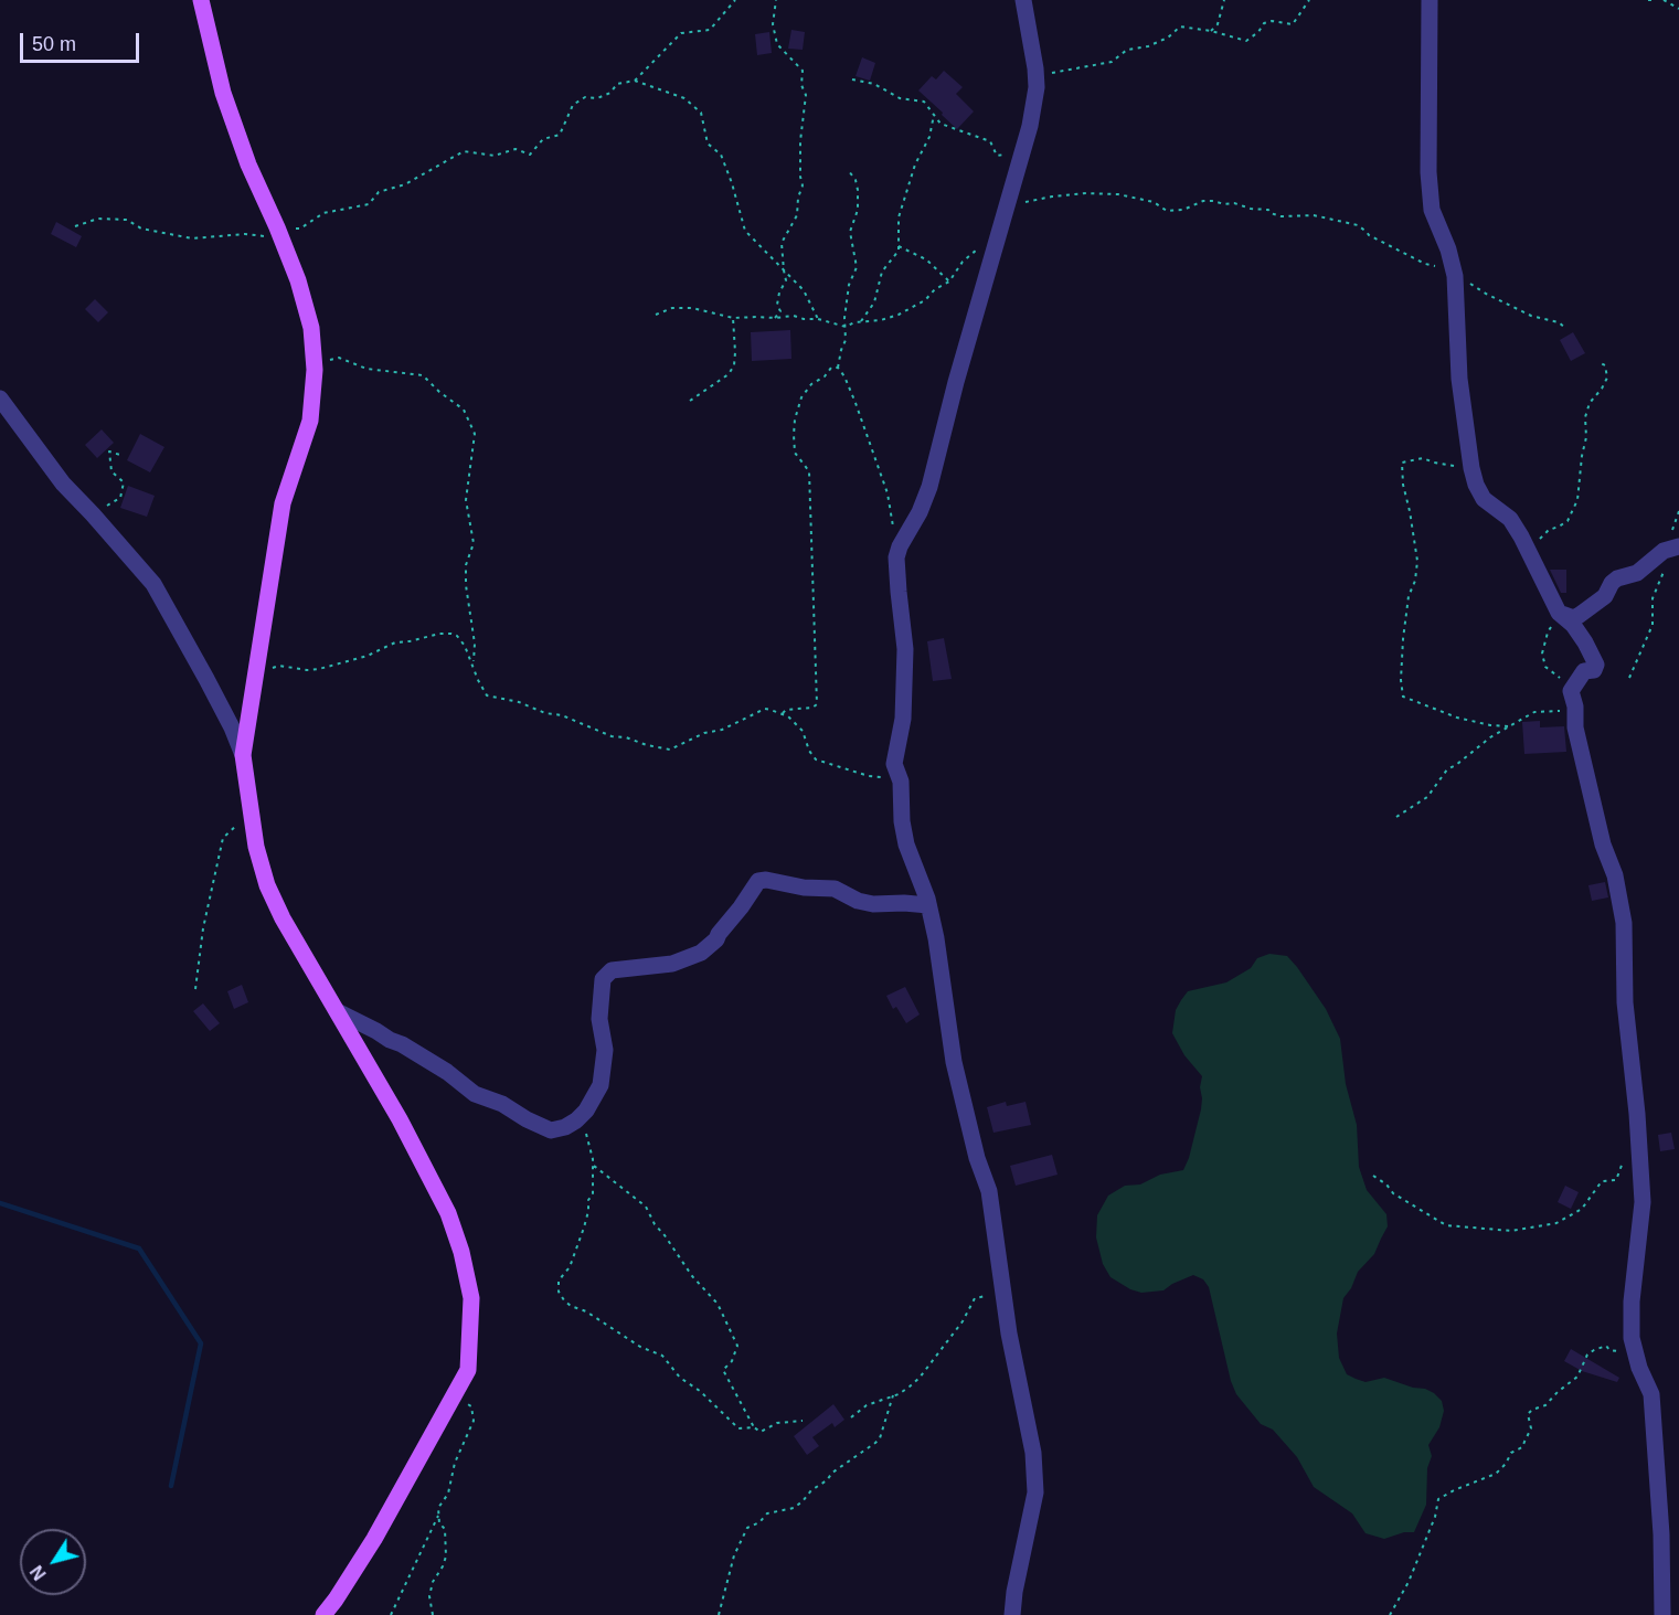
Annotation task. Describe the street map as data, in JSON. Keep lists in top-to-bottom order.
{
  "scale_bar": "50 m",
  "north": "bottom left"
}
